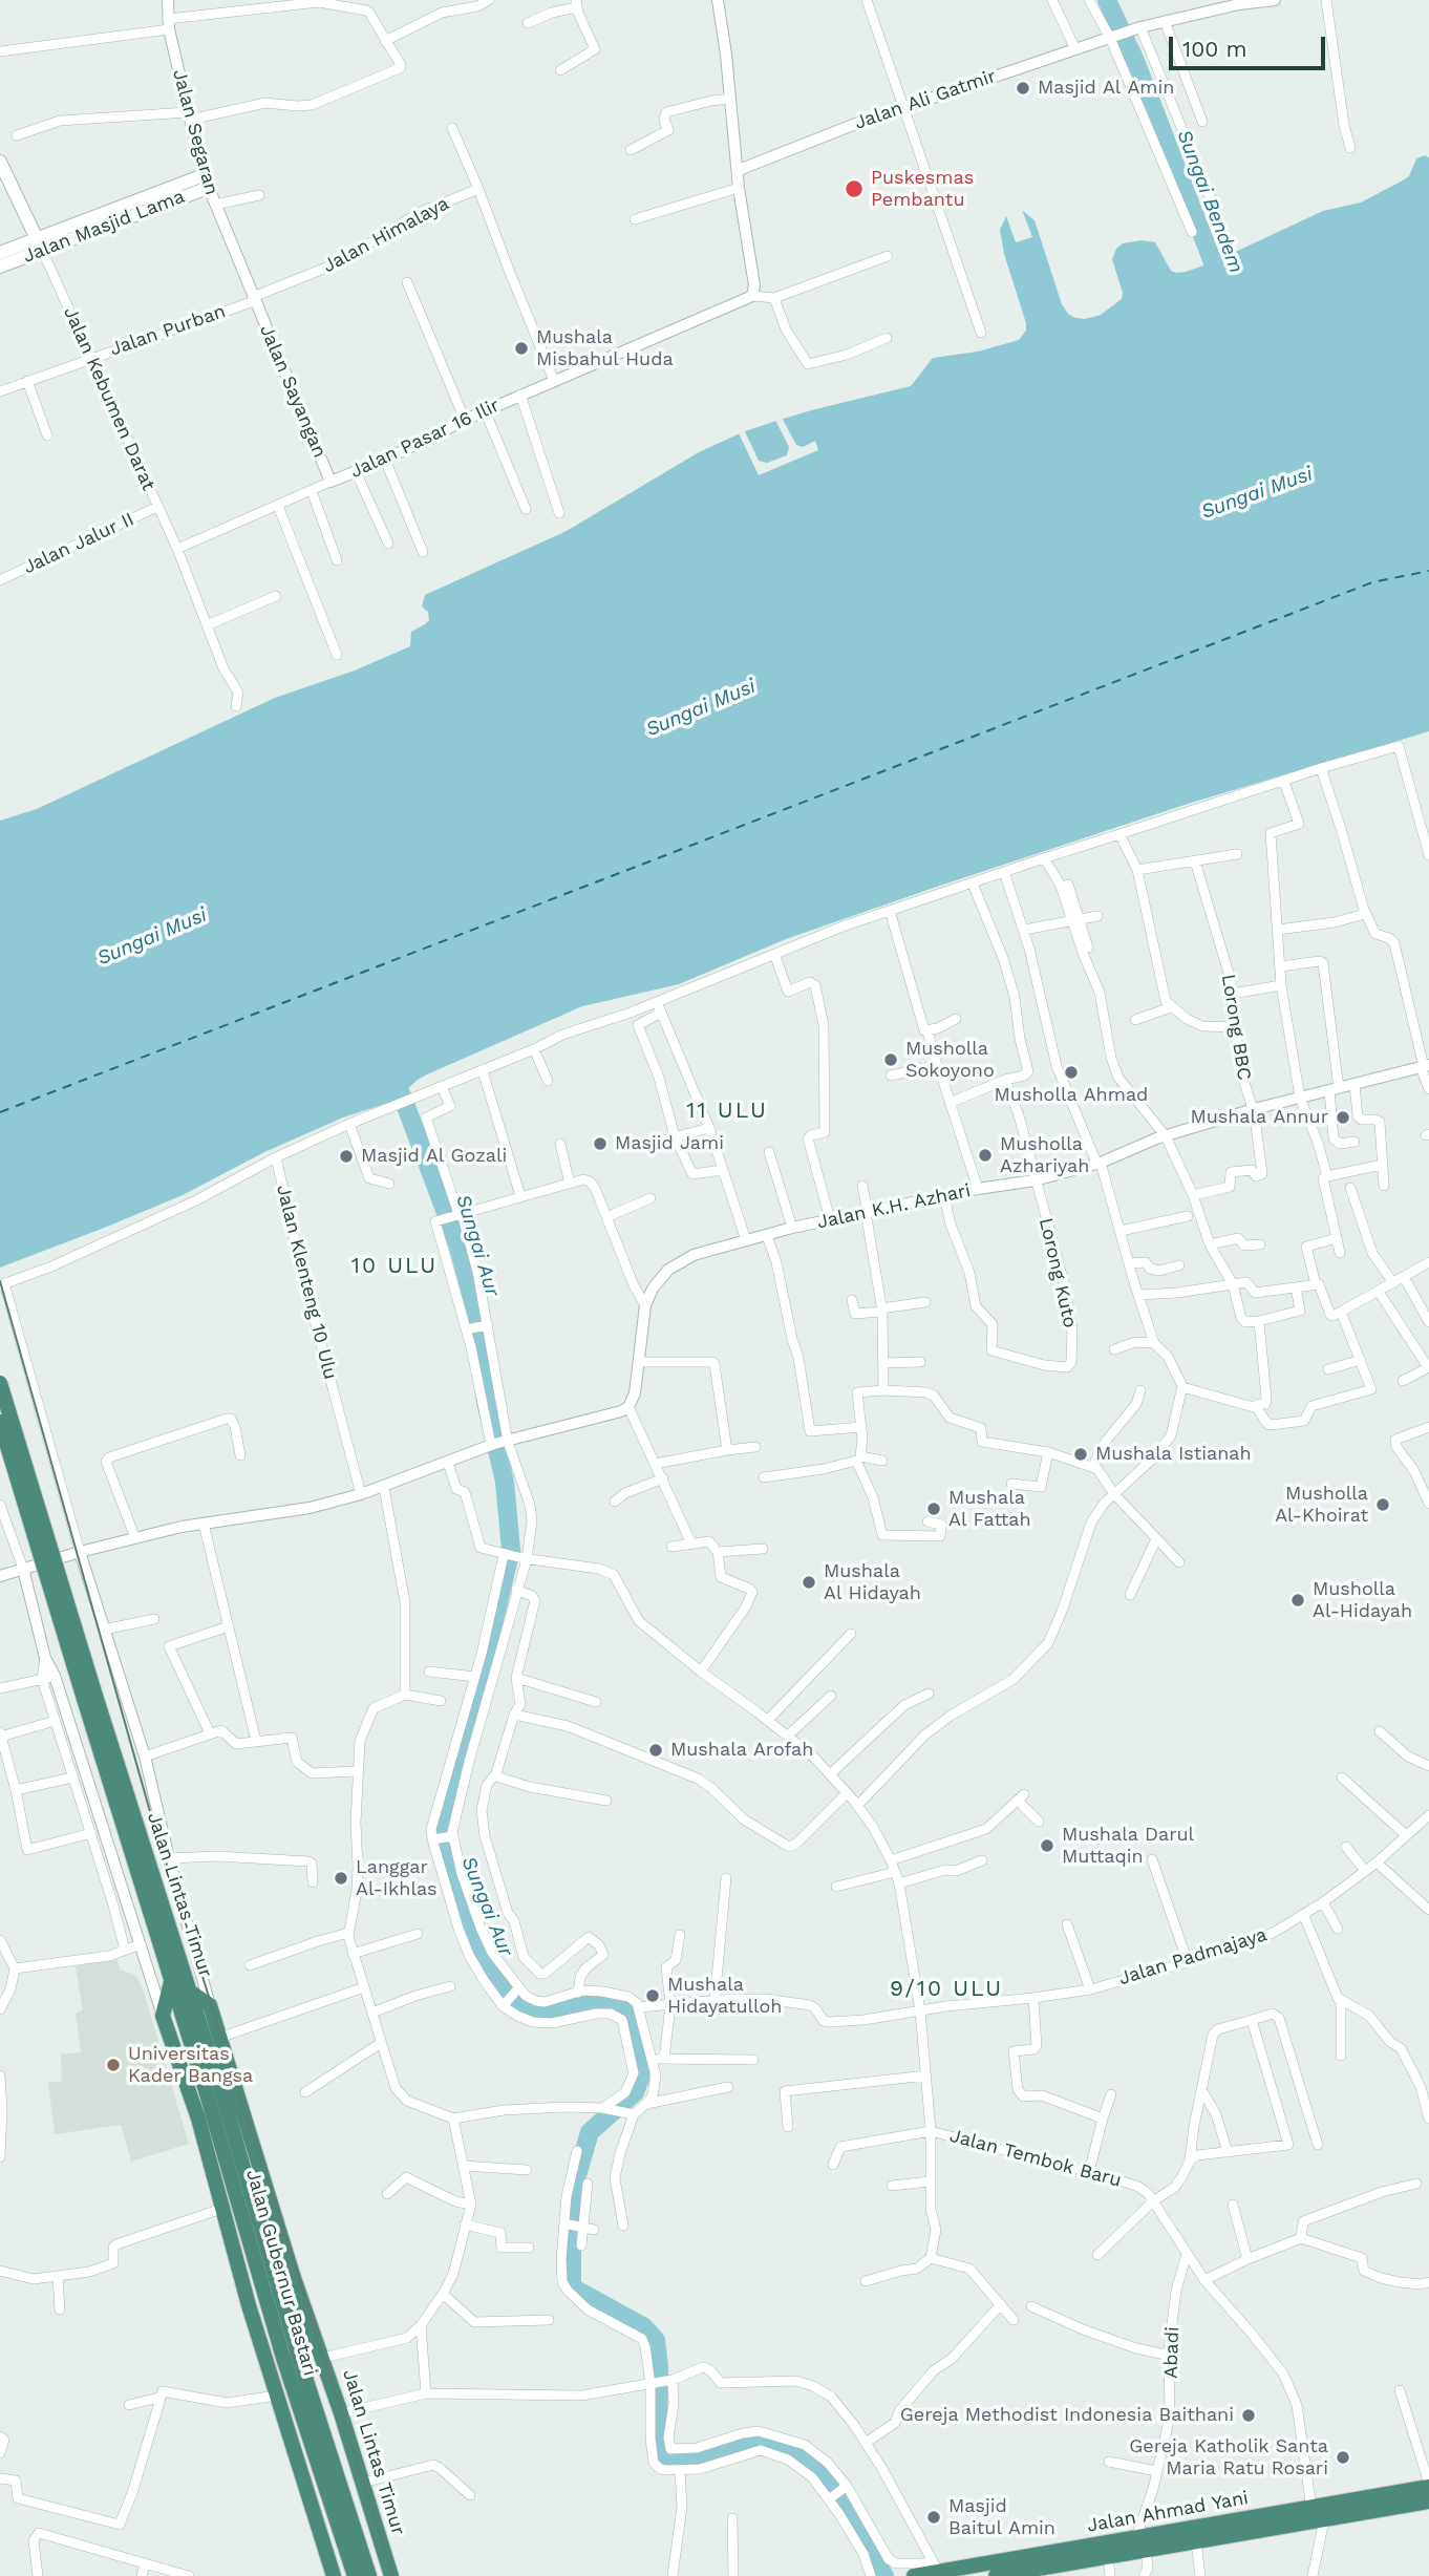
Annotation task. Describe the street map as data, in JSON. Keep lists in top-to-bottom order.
{
  "streets": {
    "highway": ["Jalan Lintas Timur", "Jalan Gubernur Bastari", "Jalan Ahmad Yani"],
    "main road": ["Jalan Masjid Lama"],
    "street": [
      "Jalan Ali Gatmir",
      "Jalan Segaran",
      "Jalan Himalaya",
      "Jalan Purban",
      "Jalan Sayangan",
      "Jalan Kebumen Darat",
      "Jalan Pasar 16 Ilir",
      "Jalan Jalur II",
      "Lorong BBC",
      "Jalan K.H. Azhari",
      "Lorong Kuto",
      "Jalan Klenteng 10 Ulu",
      "Jalan Padmajaya",
      "Jalan Tembok Baru",
      "Abadi"
    ]
  },
  "crossings": [
    ["Jalan Segaran", "Jalan Masjid Lama"],
    ["Jalan Segaran", "Jalan Himalaya"],
    ["Jalan Segaran", "Jalan Purban"],
    ["Jalan Segaran", "Jalan Sayangan"],
    ["Jalan Masjid Lama", "Jalan Kebumen Darat"],
    ["Jalan Himalaya", "Jalan Purban"],
    ["Jalan Himalaya", "Jalan Sayangan"],
    ["Jalan Purban", "Jalan Sayangan"],
    ["Jalan Purban", "Jalan Kebumen Darat"],
    ["Jalan Sayangan", "Jalan Pasar 16 Ilir"],
    ["Jalan Kebumen Darat", "Jalan Pasar 16 Ilir"],
    ["Jalan Kebumen Darat", "Jalan Jalur II"],
    ["Lorong BBC", "Jalan K.H. Azhari"],
    ["Jalan K.H. Azhari", "Lorong Kuto"],
    ["Jalan Lintas Timur", "Jalan Gubernur Bastari"],
    ["Jalan Padmajaya", "Jalan Tembok Baru"],
    ["Jalan Tembok Baru", "Abadi"],
    ["Jalan Tembok Baru", "Jalan Ahmad Yani"],
    ["Abadi", "Jalan Ahmad Yani"]
  ],
  "districts": ["11 ULU", "10 ULU", "9/10 ULU"],
  "water": ["Sungai Bendem", "Sungai Musi", "Sungai Aur"],
  "places": [
    "Masjid Al Amin",
    "Puskesmas Pembantu",
    "Mushala Misbahul Huda",
    "Musholla Sokoyono",
    "Musholla Ahmad",
    "Mushala Annur",
    "Masjid Jami",
    "Musholla Azhariyah",
    "Masjid Al Gozali",
    "Mushala Istianah",
    "Musholla Al-Khoirat",
    "Mushala Al Fattah",
    "Mushala Al Hidayah",
    "Musholla Al-Hidayah",
    "Mushala Arofah",
    "Mushala Darul Muttaqin",
    "Langgar Al-Ikhlas",
    "Mushala Hidayatulloh",
    "Universitas Kader Bangsa",
    "Gereja Methodist Indonesia Baithani",
    "Gereja Katholik Santa Maria Ratu Rosari",
    "Masjid Baitul Amin"
  ],
  "scale_bar": "100 m"
}
